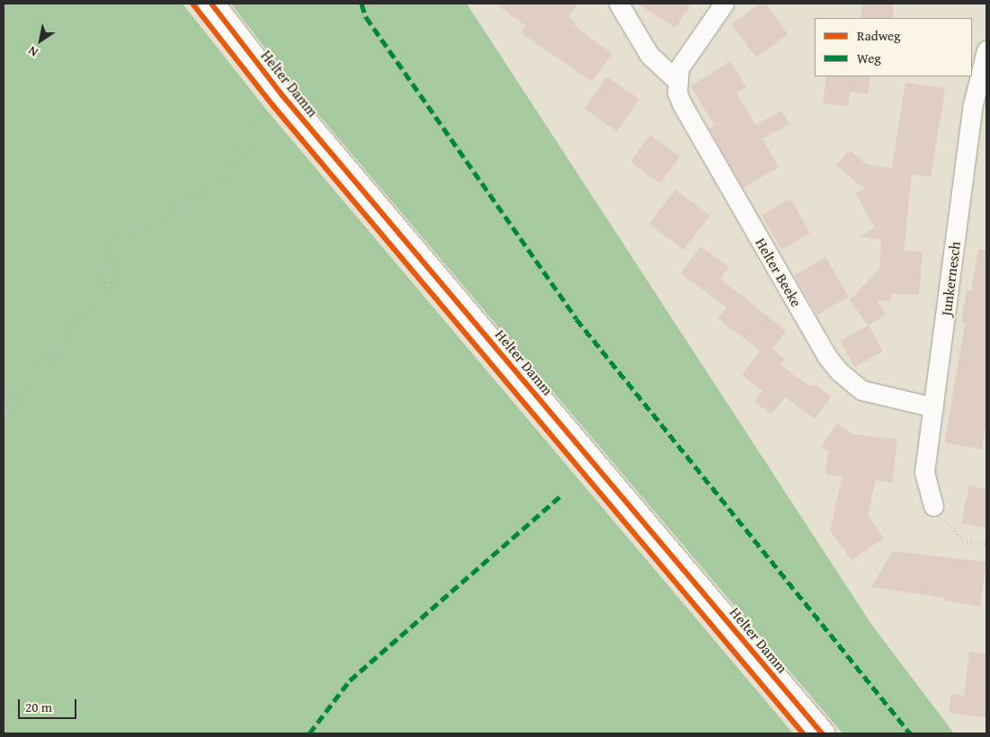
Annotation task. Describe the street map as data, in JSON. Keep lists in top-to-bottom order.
{
  "streets": {
    "street": ["Helter Damm", "Helter Beeke", "Junkernesch"]
  },
  "crossings": [
    ["Helter Beeke", "Junkernesch"]
  ],
  "legend": ["Radweg", "Weg"],
  "scale_bar": "20 m",
  "north": "bottom left"
}
